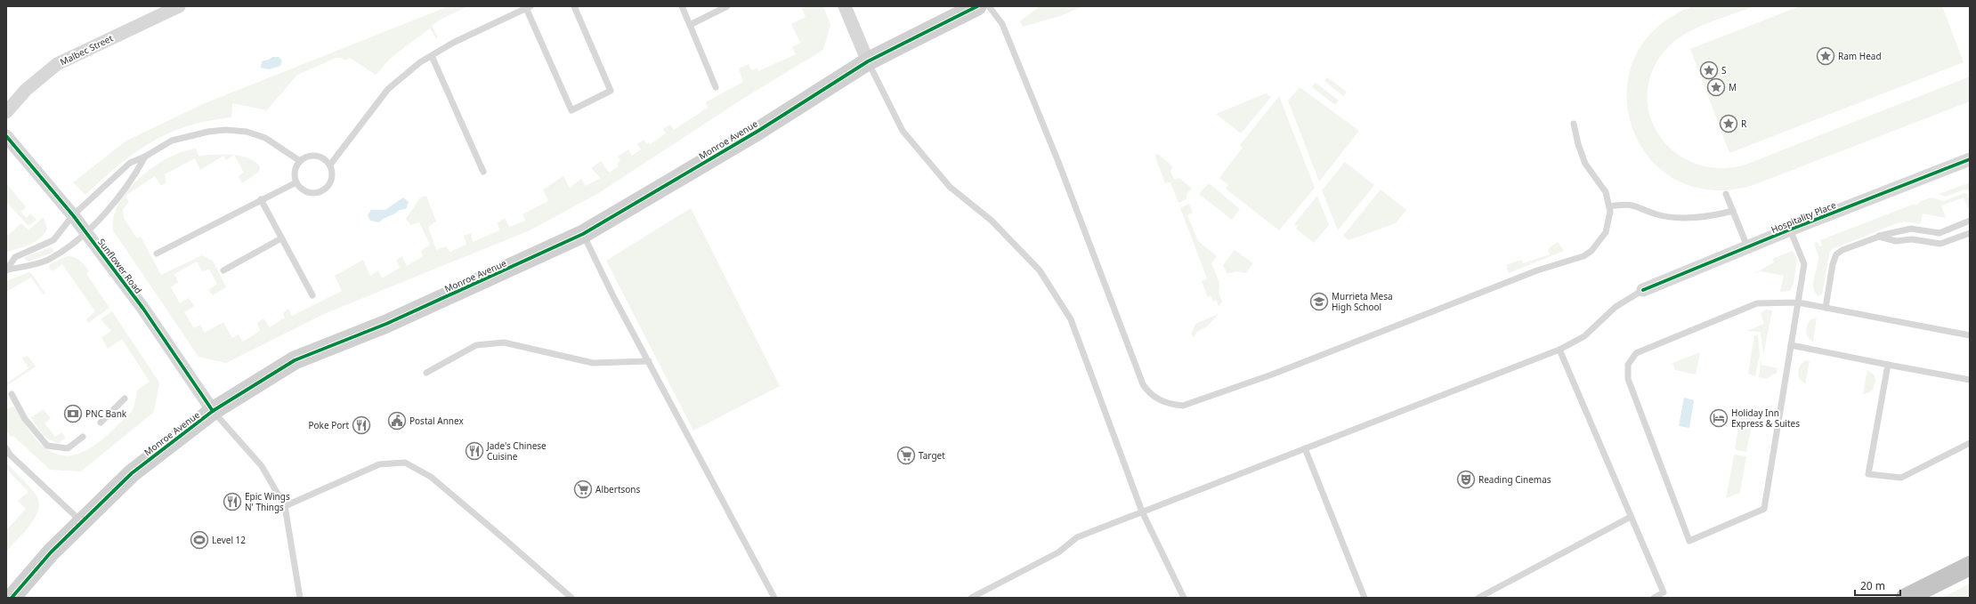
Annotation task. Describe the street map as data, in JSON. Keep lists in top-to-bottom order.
{
  "streets": {
    "street": [
      "Malbec Street",
      "Monroe Avenue",
      "Hospitality Place",
      "Sunflower Road"
    ]
  },
  "crossings": [
    ["Monroe Avenue", "Sunflower Road"]
  ],
  "places": {
    "place": [
      "Ram Head",
      "S",
      "M",
      "R"
    ],
    "school or university": ["Murrieta Mesa High School"],
    "bank": ["PNC Bank"],
    "hotel": ["Holiday Inn Express & Suites"],
    "public building": ["Postal Annex"],
    "restaurant": ["Poke Port", "Jade's Chinese Cuisine", "Epic Wings N' Things"],
    "supermarket": ["Target", "Albertsons"],
    "theatre": ["Reading Cinemas"],
    "sports": ["Level 12"]
  },
  "scale_bar": "20 m"
}
